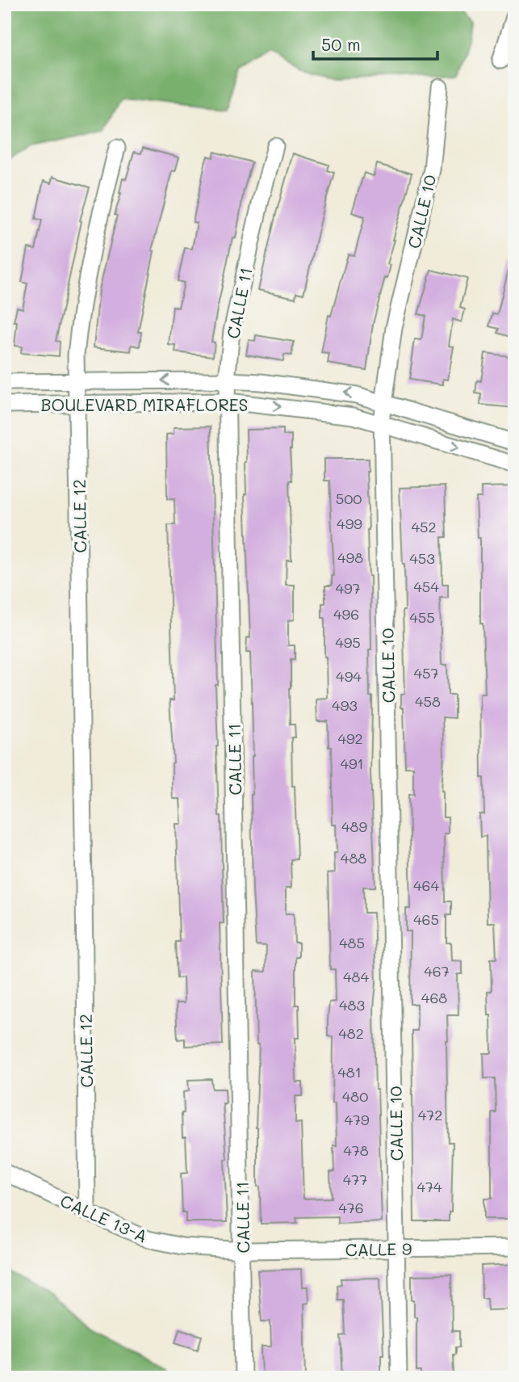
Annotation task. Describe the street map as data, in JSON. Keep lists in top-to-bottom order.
{
  "streets": {
    "street": [
      "CALLE 10",
      "CALLE 11",
      "BOULEVARD MIRAFLORES",
      "CALLE 12",
      "CALLE 13-A",
      "CALLE 9"
    ]
  },
  "crossings": [
    ["CALLE 10", "BOULEVARD MIRAFLORES"],
    ["CALLE 10", "CALLE 9"],
    ["CALLE 11", "BOULEVARD MIRAFLORES"],
    ["CALLE 11", "CALLE 13-A"],
    ["CALLE 11", "CALLE 9"],
    ["BOULEVARD MIRAFLORES", "CALLE 12"],
    ["CALLE 12", "CALLE 13-A"],
    ["CALLE 13-A", "CALLE 9"]
  ],
  "house_numbers": [
    "500",
    "499",
    "452",
    "498",
    "453",
    "454",
    "497",
    "496",
    "455",
    "495",
    "457",
    "494",
    "458",
    "493",
    "492",
    "491",
    "489",
    "488",
    "464",
    "465",
    "485",
    "467",
    "484",
    "468",
    "483",
    "482",
    "481",
    "480",
    "472",
    "479",
    "478",
    "477",
    "474",
    "476"
  ],
  "scale_bar": "50 m"
}
